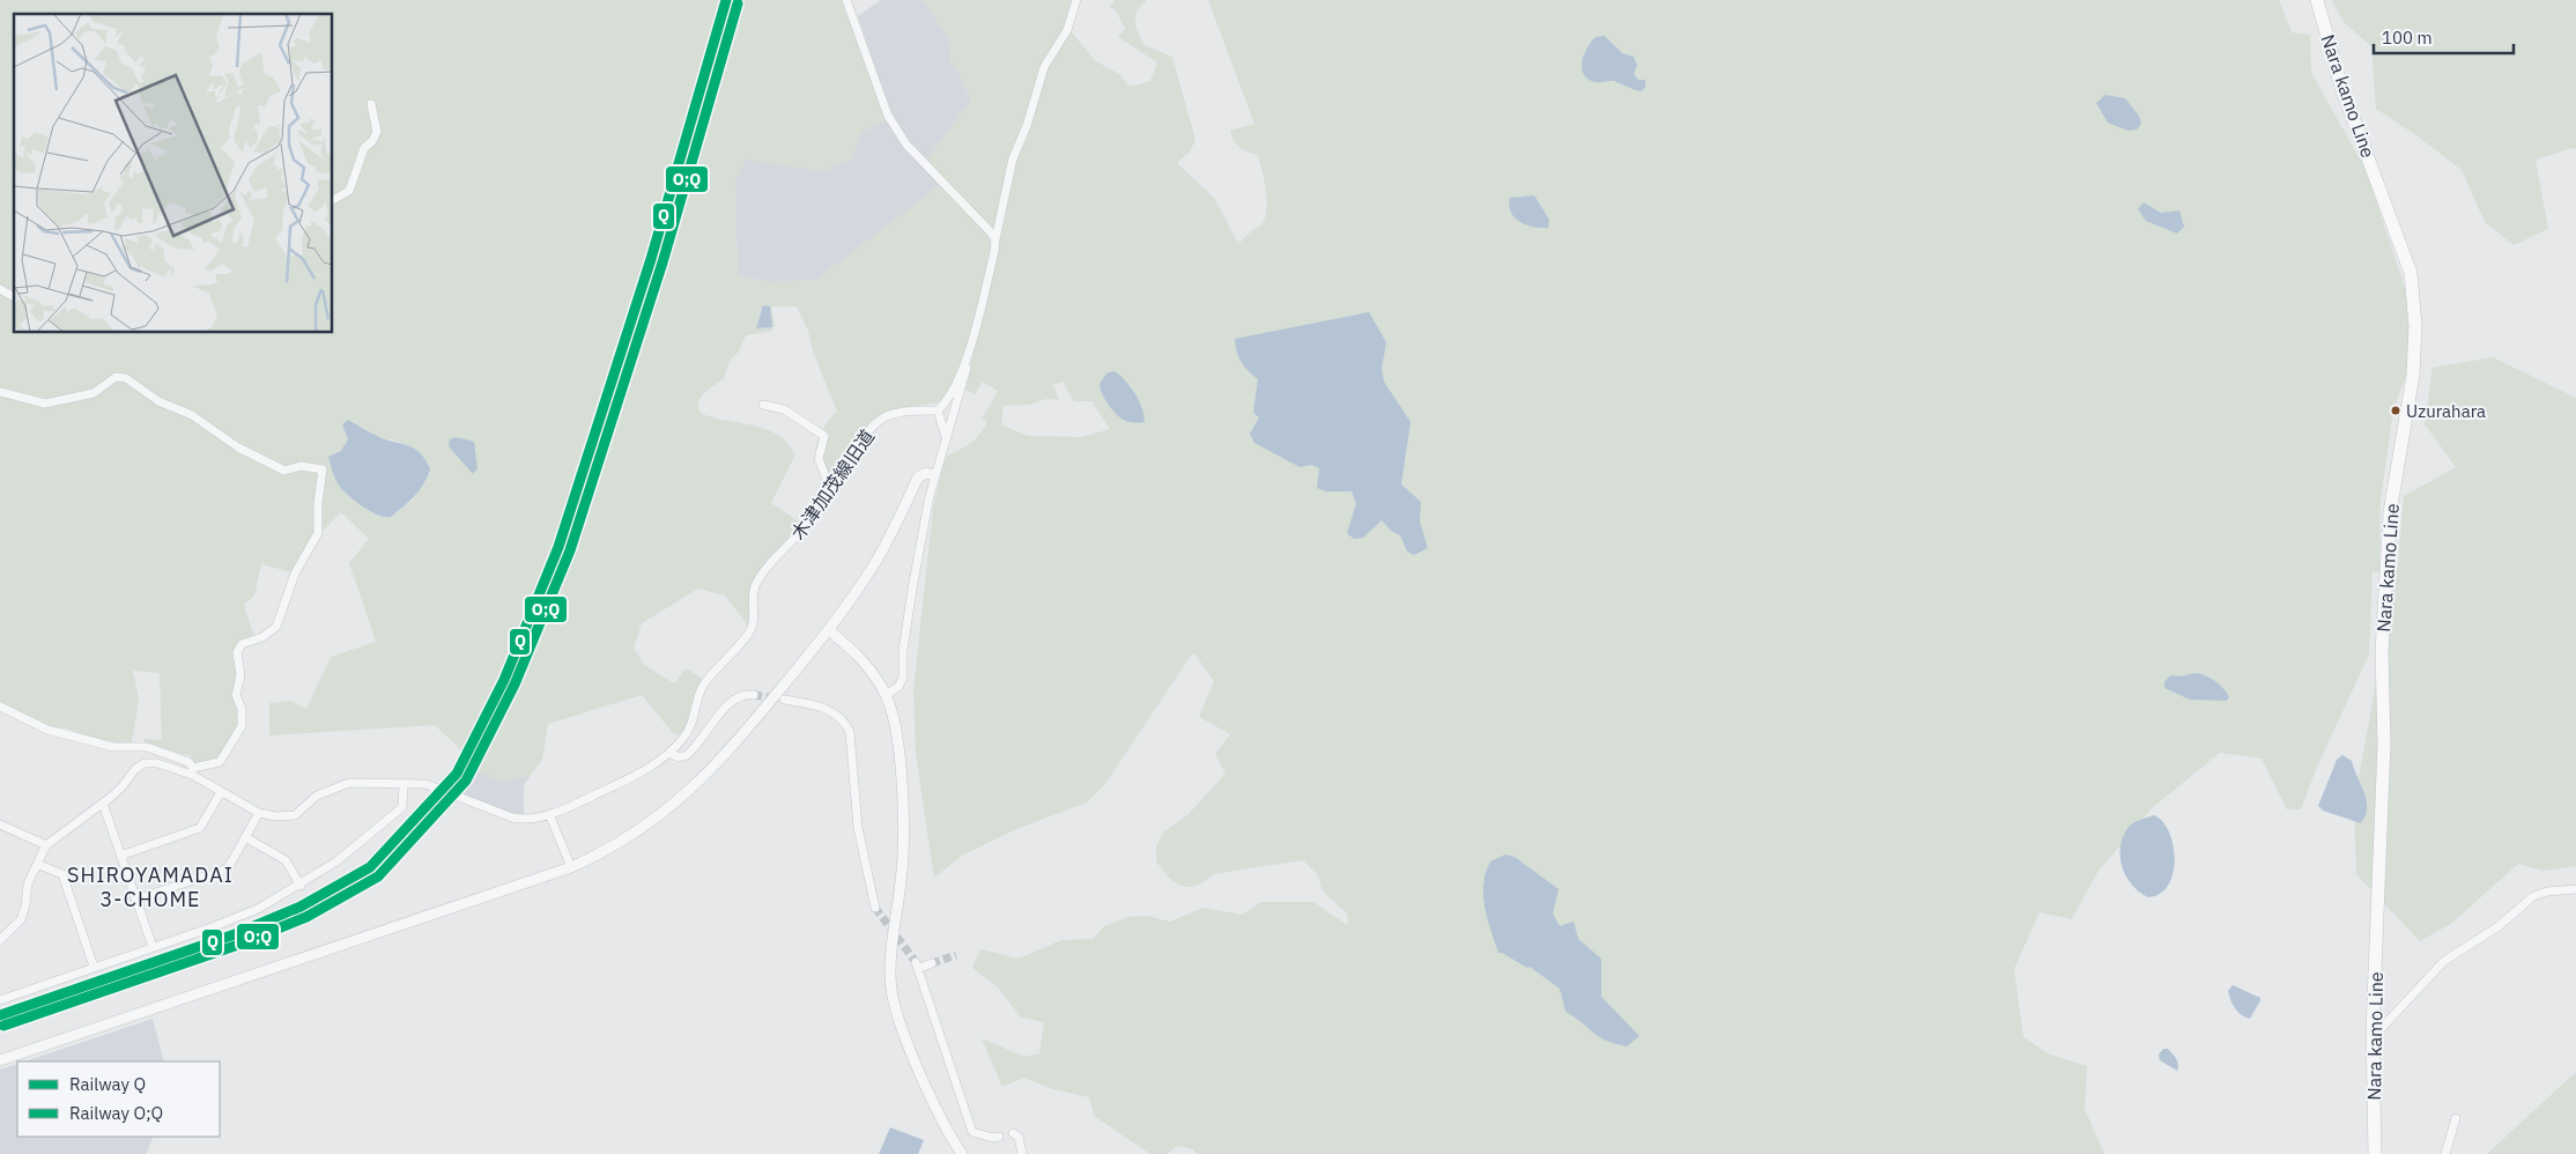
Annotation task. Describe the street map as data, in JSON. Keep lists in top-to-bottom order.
{
  "streets": {
    "main road": ["Nara kamo Line"],
    "street": ["木津加茂線旧道"]
  },
  "districts": ["SHIROYAMADAI 3-CHOME"],
  "places": ["Uzurahara"],
  "lines": ["rail line Q", "rail line O;Q"],
  "legend": ["Railway Q", "Railway O;Q"],
  "scale_bar": "100 m"
}
